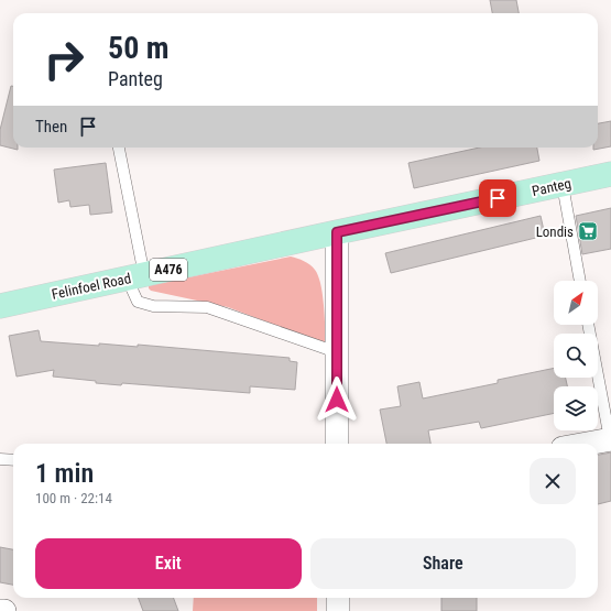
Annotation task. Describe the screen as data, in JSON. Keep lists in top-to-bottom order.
{
  "streets": {
    "main road": ["Panteg", "A476", "Felinfoel Road"]
  },
  "crossings": [
    ["Panteg", "Felinfoel Road"]
  ],
  "places": {
    "supermarket": ["Londis"]
  },
  "north": "top right",
  "page": {
    "turn": ["50 m", "Panteg"],
    "then": "Then",
    "heading": ["1 min", "100 m · 22:14"],
    "buttons": ["Exit", "Share"]
  }
}
